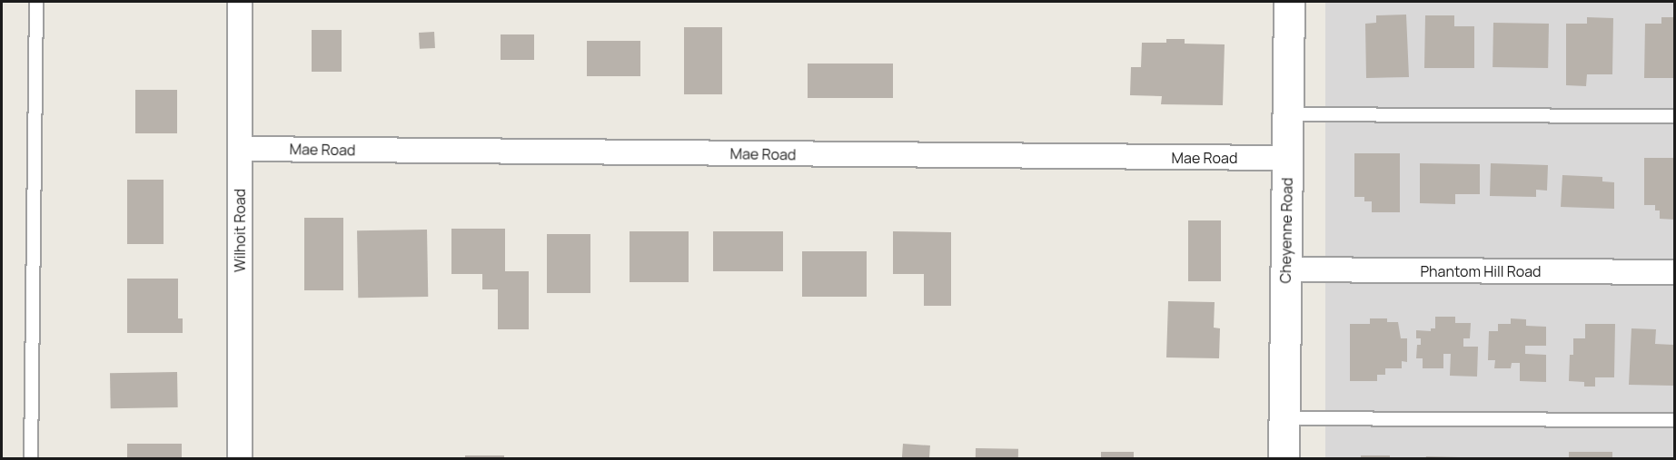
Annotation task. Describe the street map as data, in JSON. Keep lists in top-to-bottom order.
{
  "streets": {
    "street": [
      "Mae Road",
      "Wilhoit Road",
      "Cheyenne Road",
      "Phantom Hill Road"
    ]
  },
  "crossings": [
    ["Mae Road", "Wilhoit Road"],
    ["Mae Road", "Cheyenne Road"],
    ["Cheyenne Road", "Phantom Hill Road"]
  ]
}
